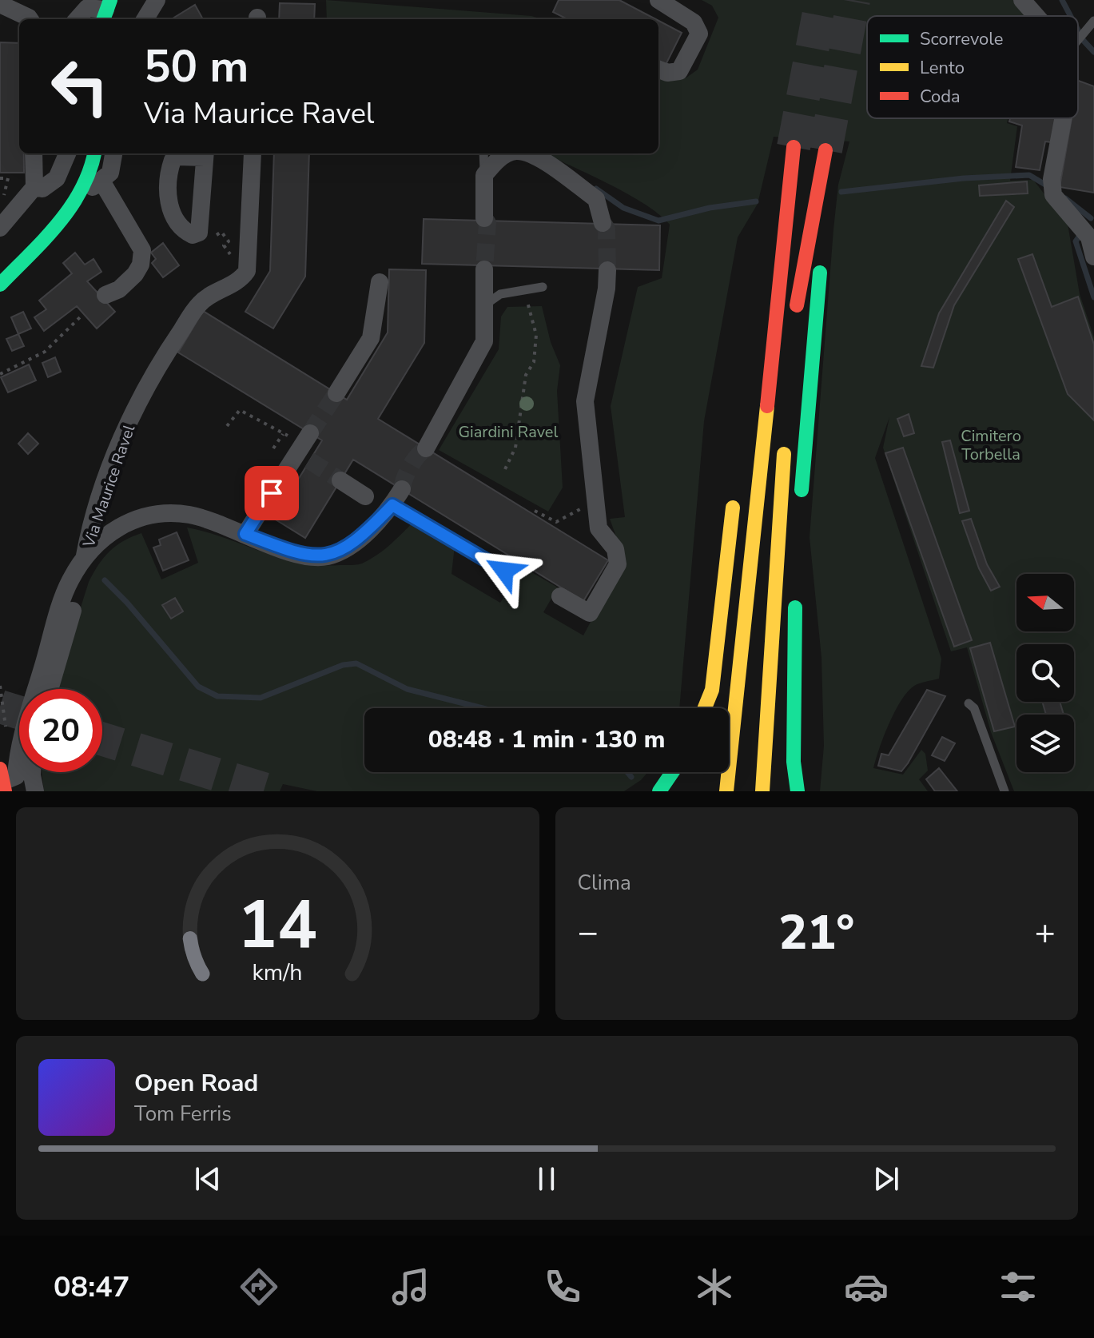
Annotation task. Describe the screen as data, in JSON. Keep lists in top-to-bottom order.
{
  "streets": {
    "street": ["Via Maurice Ravel"]
  },
  "parks": ["Giardini Ravel", "Cimitero Torbella"],
  "legend": ["Scorrevole", "Lento", "Coda"],
  "north": "left",
  "page": {
    "turn": ["50 m", "Via Maurice Ravel"],
    "limit": "20",
    "trip": "08:48 · 1 min · 130 m",
    "tile": "Clima",
    "heat": ["−", "21°", "+"],
    "song": ["Open Road", "Tom Ferris"],
    "tabs": "08:47",
    "gauge": ["14", "km/h"]
  }
}
